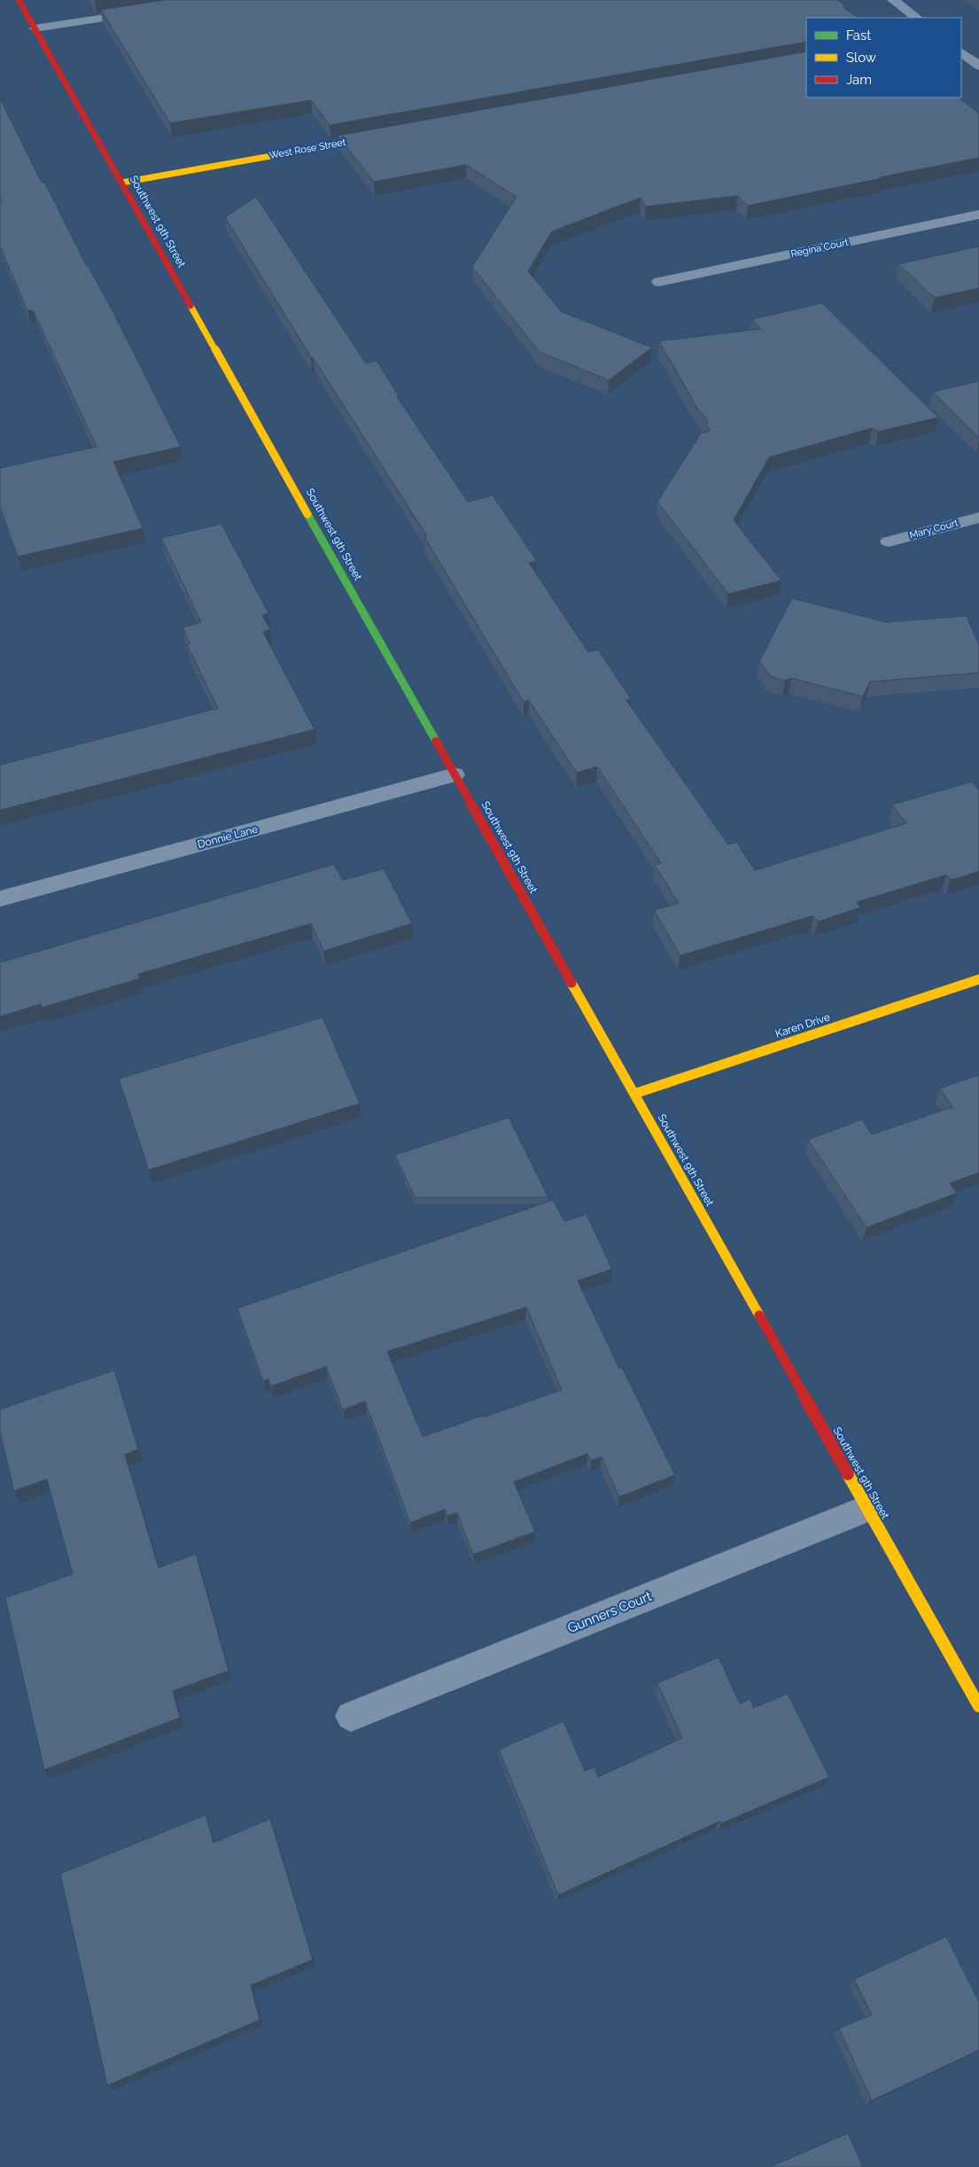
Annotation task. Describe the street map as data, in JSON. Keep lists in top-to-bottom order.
{
  "streets": {
    "street": [
      "West Rose Street",
      "Southwest 9th Street",
      "Regina Court",
      "Mary Court",
      "Donnie Lane",
      "Karen Drive",
      "Gunners Court"
    ]
  },
  "crossings": [
    ["West Rose Street", "Southwest 9th Street"],
    ["Southwest 9th Street", "Donnie Lane"],
    ["Southwest 9th Street", "Karen Drive"],
    ["Southwest 9th Street", "Gunners Court"]
  ],
  "legend": ["Fast", "Slow", "Jam"]
}
